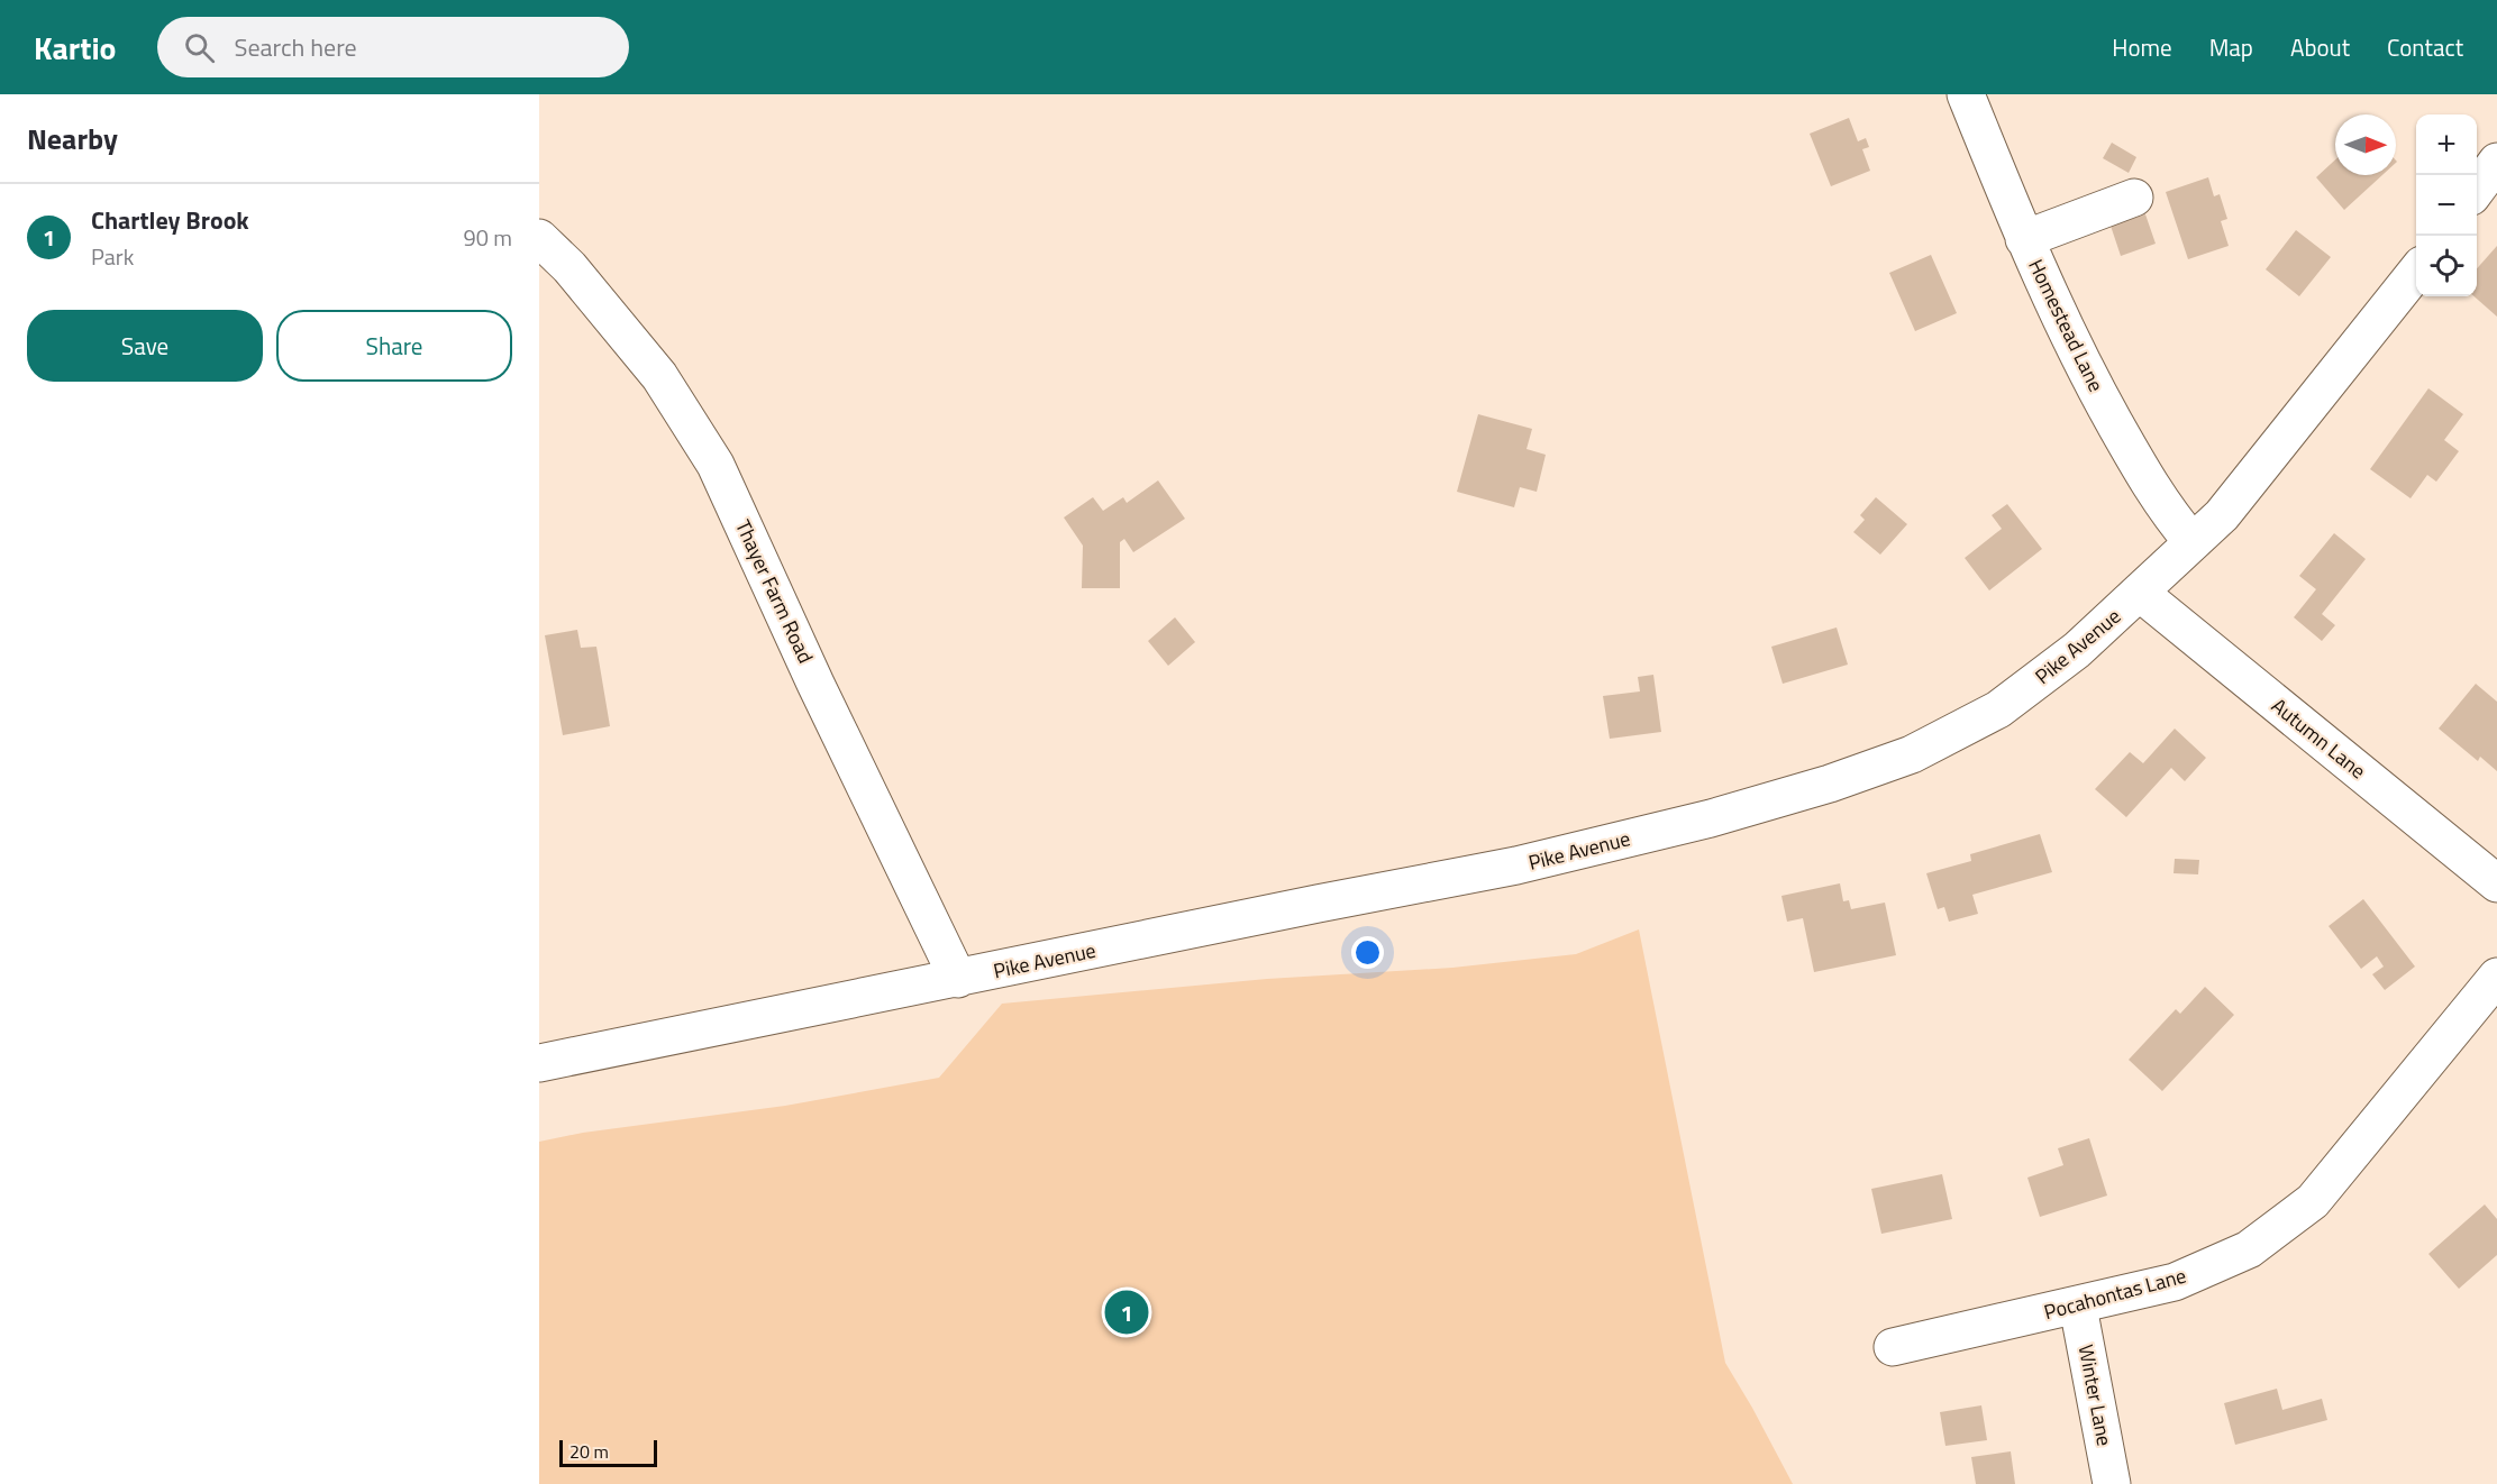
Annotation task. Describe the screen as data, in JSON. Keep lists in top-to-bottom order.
{
  "streets": {
    "street": [
      "Homestead Lane",
      "Thayer Farm Road",
      "Pike Avenue",
      "Autumn Lane",
      "Pocahontas Lane",
      "Winter Lane"
    ]
  },
  "crossings": [
    ["Homestead Lane", "Pike Avenue"],
    ["Thayer Farm Road", "Pike Avenue"],
    ["Pike Avenue", "Autumn Lane"],
    ["Pocahontas Lane", "Winter Lane"]
  ],
  "scale_bar": "20 m",
  "north": "right",
  "page": {
    "header": "Kartio",
    "search": "Search here",
    "nav": [
      "Home",
      "Map",
      "About",
      "Contact"
    ],
    "heading": "Nearby",
    "map_buttons": ["+", "−"],
    "list": [
      {
        "mark": "1",
        "name": "Chartley Brook",
        "note": "Park",
        "value": "90 m"
      }
    ],
    "buttons": ["Save", "Share"],
    "pins": "1",
    "scale": "20 m"
  }
}
